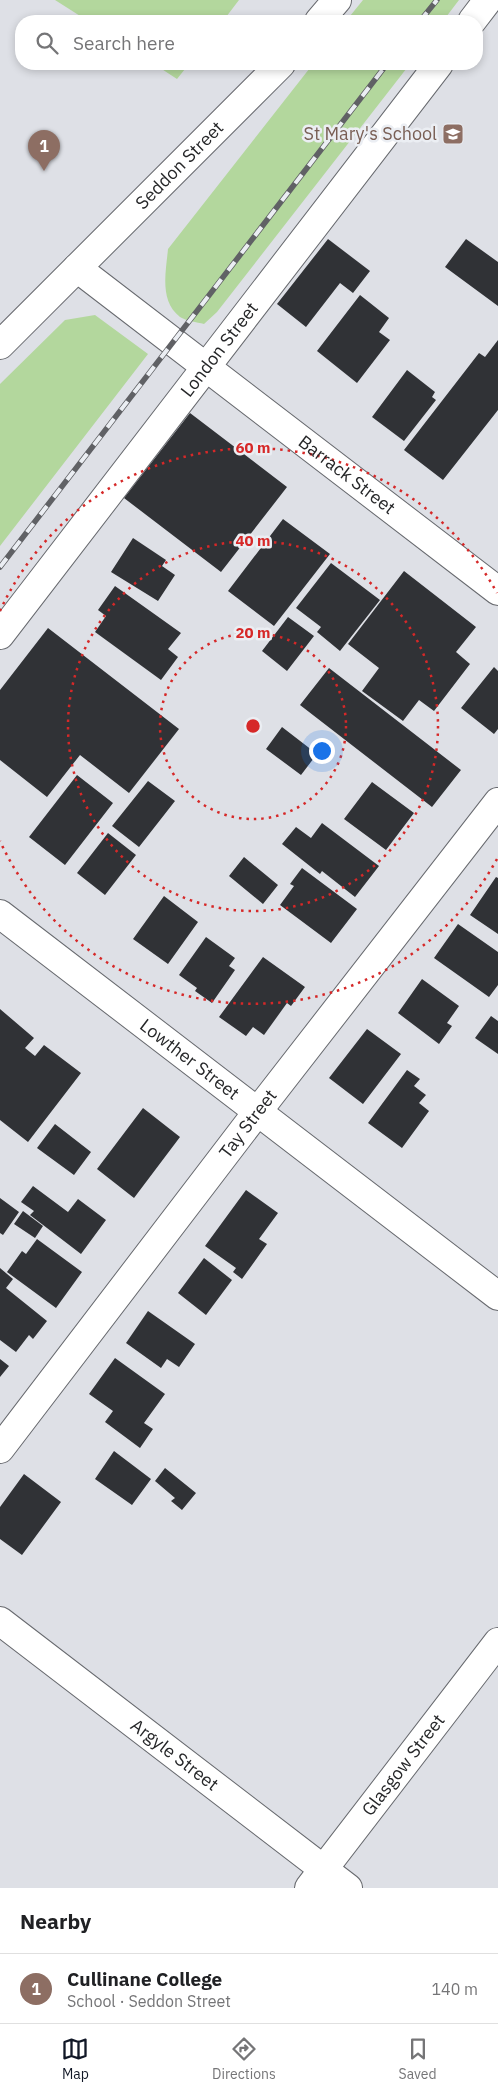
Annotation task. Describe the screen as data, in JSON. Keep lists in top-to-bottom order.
{
  "streets": {
    "street": [
      "Seddon Street",
      "London Street",
      "Barrack Street",
      "Lowther Street",
      "Tay Street",
      "Argyle Street",
      "Glasgow Street"
    ]
  },
  "crossings": [
    ["Seddon Street", "Barrack Street"],
    ["London Street", "Barrack Street"],
    ["Lowther Street", "Tay Street"],
    ["Argyle Street", "Glasgow Street"]
  ],
  "places": {
    "school or university": ["St Mary's School"]
  },
  "page": {
    "search": "Search here",
    "pins": "1",
    "heading": "Nearby",
    "list": [
      {
        "mark": "1",
        "name": "Cullinane College",
        "note": "School · Seddon Street",
        "value": "140 m"
      }
    ],
    "nav": ["Map", "Directions", "Saved"]
  },
  "rings": ["60 m", "40 m", "20 m"]
}
